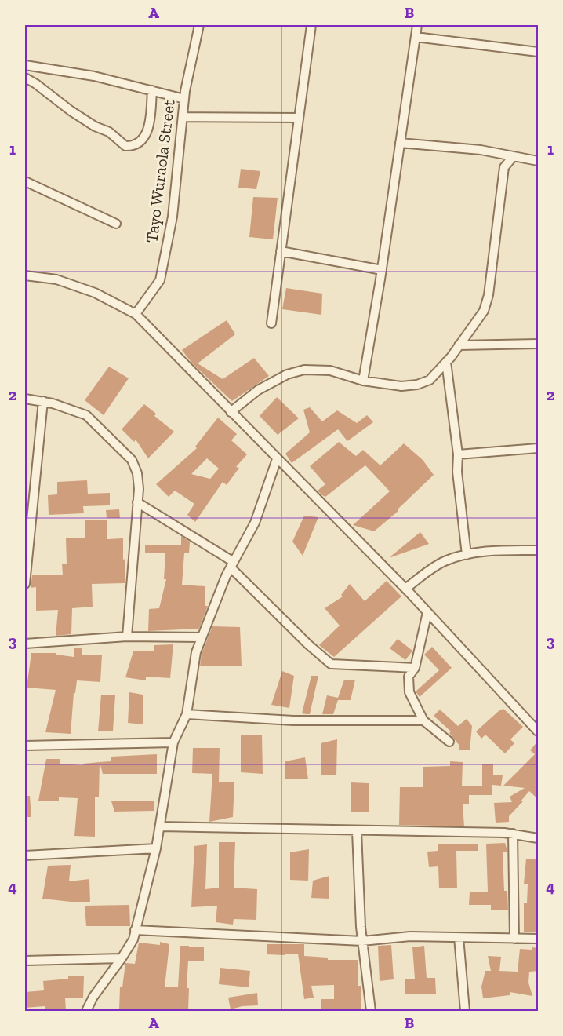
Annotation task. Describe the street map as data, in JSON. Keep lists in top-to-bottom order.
{
  "streets": {
    "street": ["Tayo Wuraola Street"]
  },
  "grid": {
    "columns": ["A", "B"],
    "rows": [
      "1",
      "2",
      "3",
      "4"
    ]
  }
}
